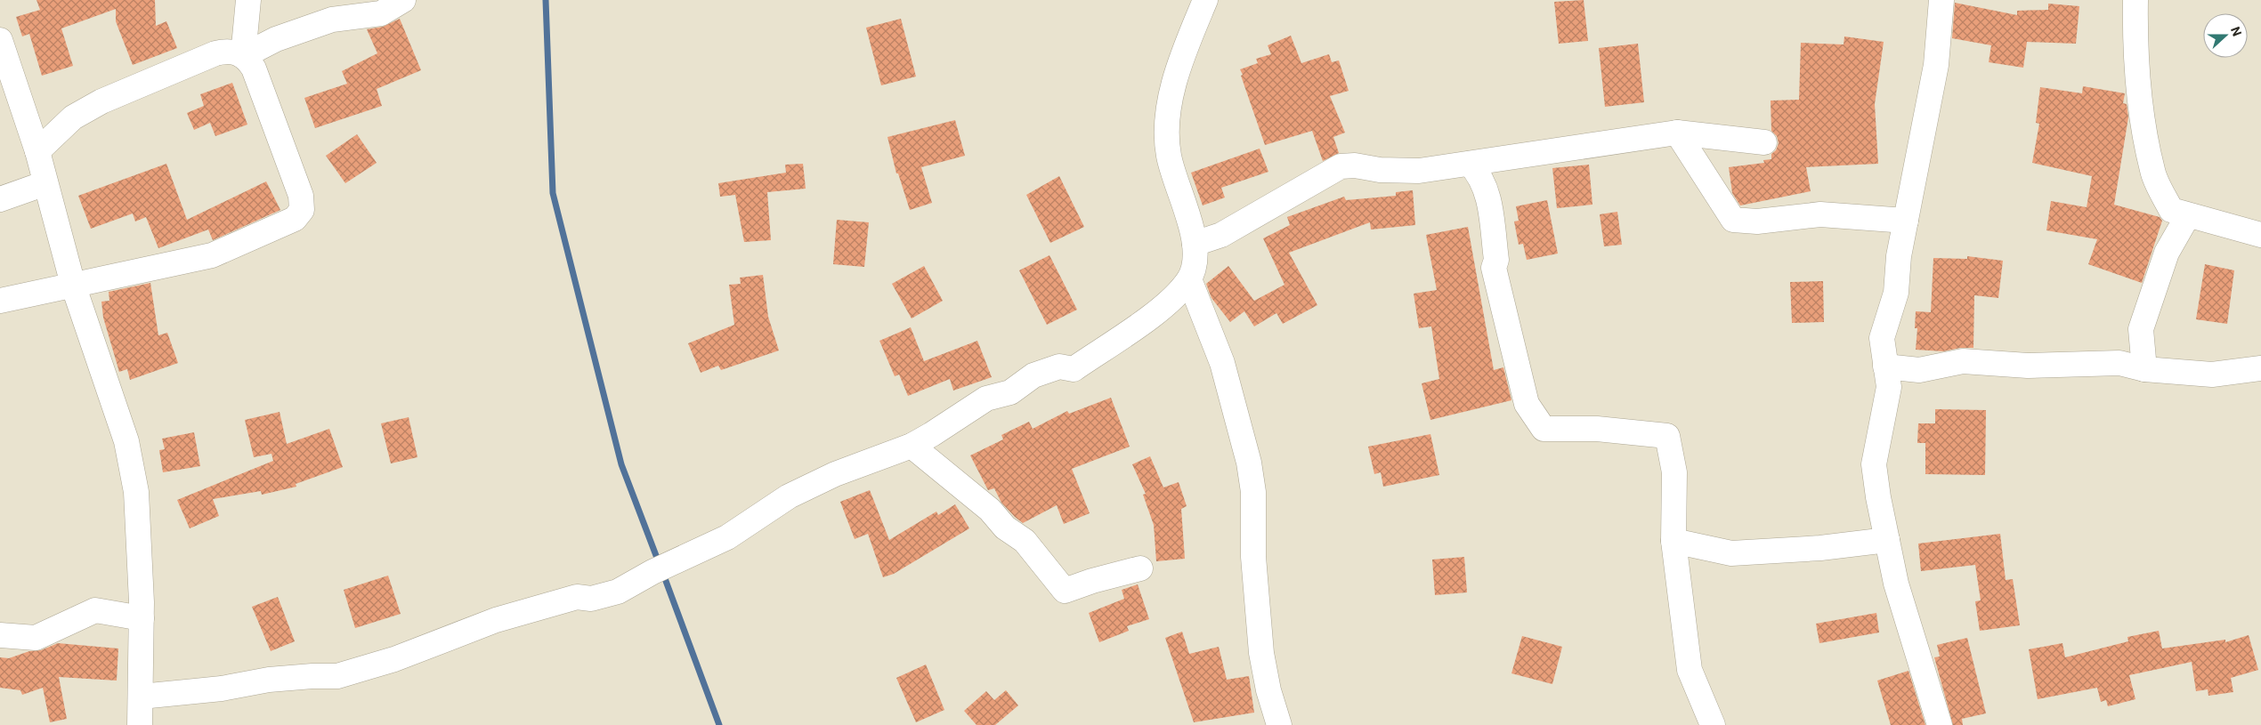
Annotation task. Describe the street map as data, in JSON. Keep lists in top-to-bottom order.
{
  "north": "right"
}
